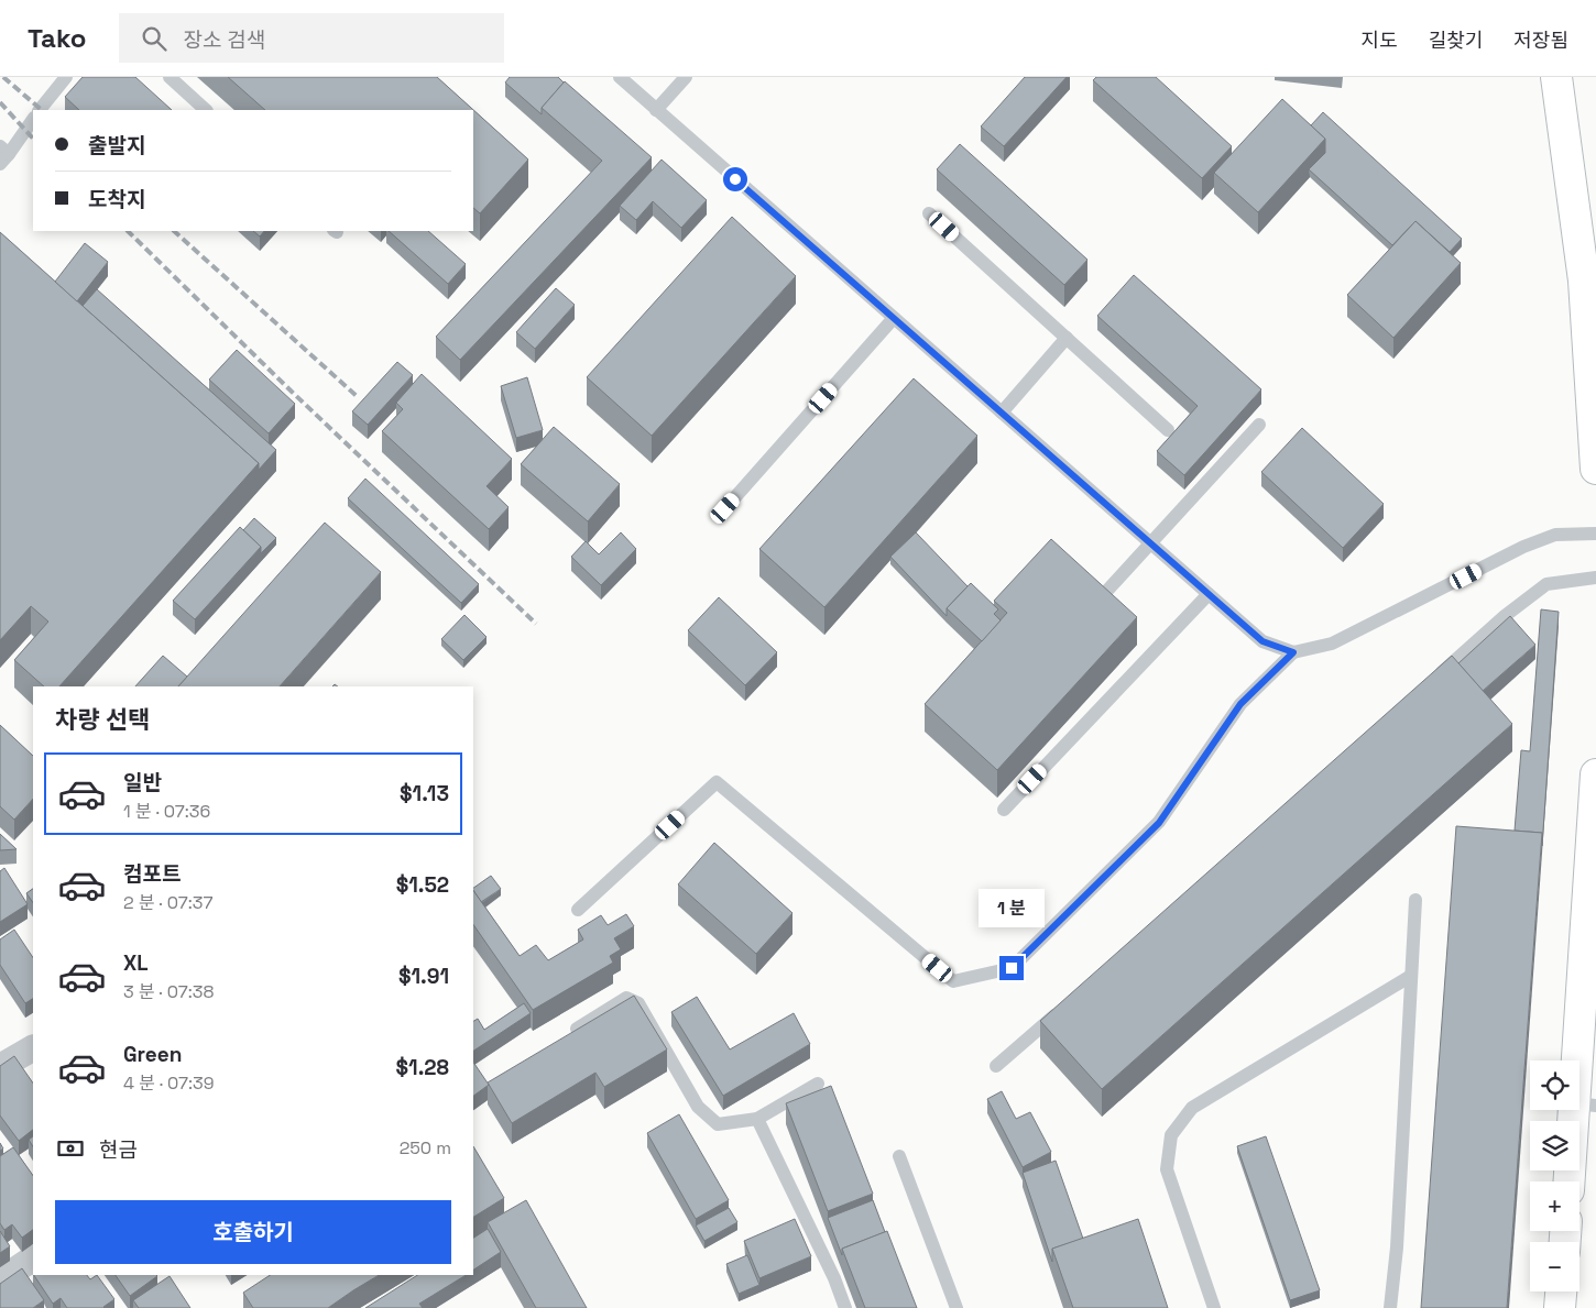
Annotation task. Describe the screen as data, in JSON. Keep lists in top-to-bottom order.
{
  "page": {
    "header": "Tako",
    "search": "장소 검색",
    "nav": ["지도", "길찾기", "저장됨"],
    "banner": ["출발지", "도착지"],
    "heading": "차량 선택",
    "list": [
      {
        "name": "일반",
        "note": "1 분 · 07:36",
        "value": "$1.13"
      },
      {
        "name": "컴포트",
        "note": "2 분 · 07:37",
        "value": "$1.52"
      },
      {
        "name": "XL",
        "note": "3 분 · 07:38",
        "value": "$1.91"
      },
      {
        "name": "Green",
        "note": "4 분 · 07:39",
        "value": "$1.28"
      }
    ],
    "bubble": "1 분",
    "map_buttons": ["+", "−"],
    "pay": ["현금", "250 m"],
    "buttons": "호출하기"
  }
}
